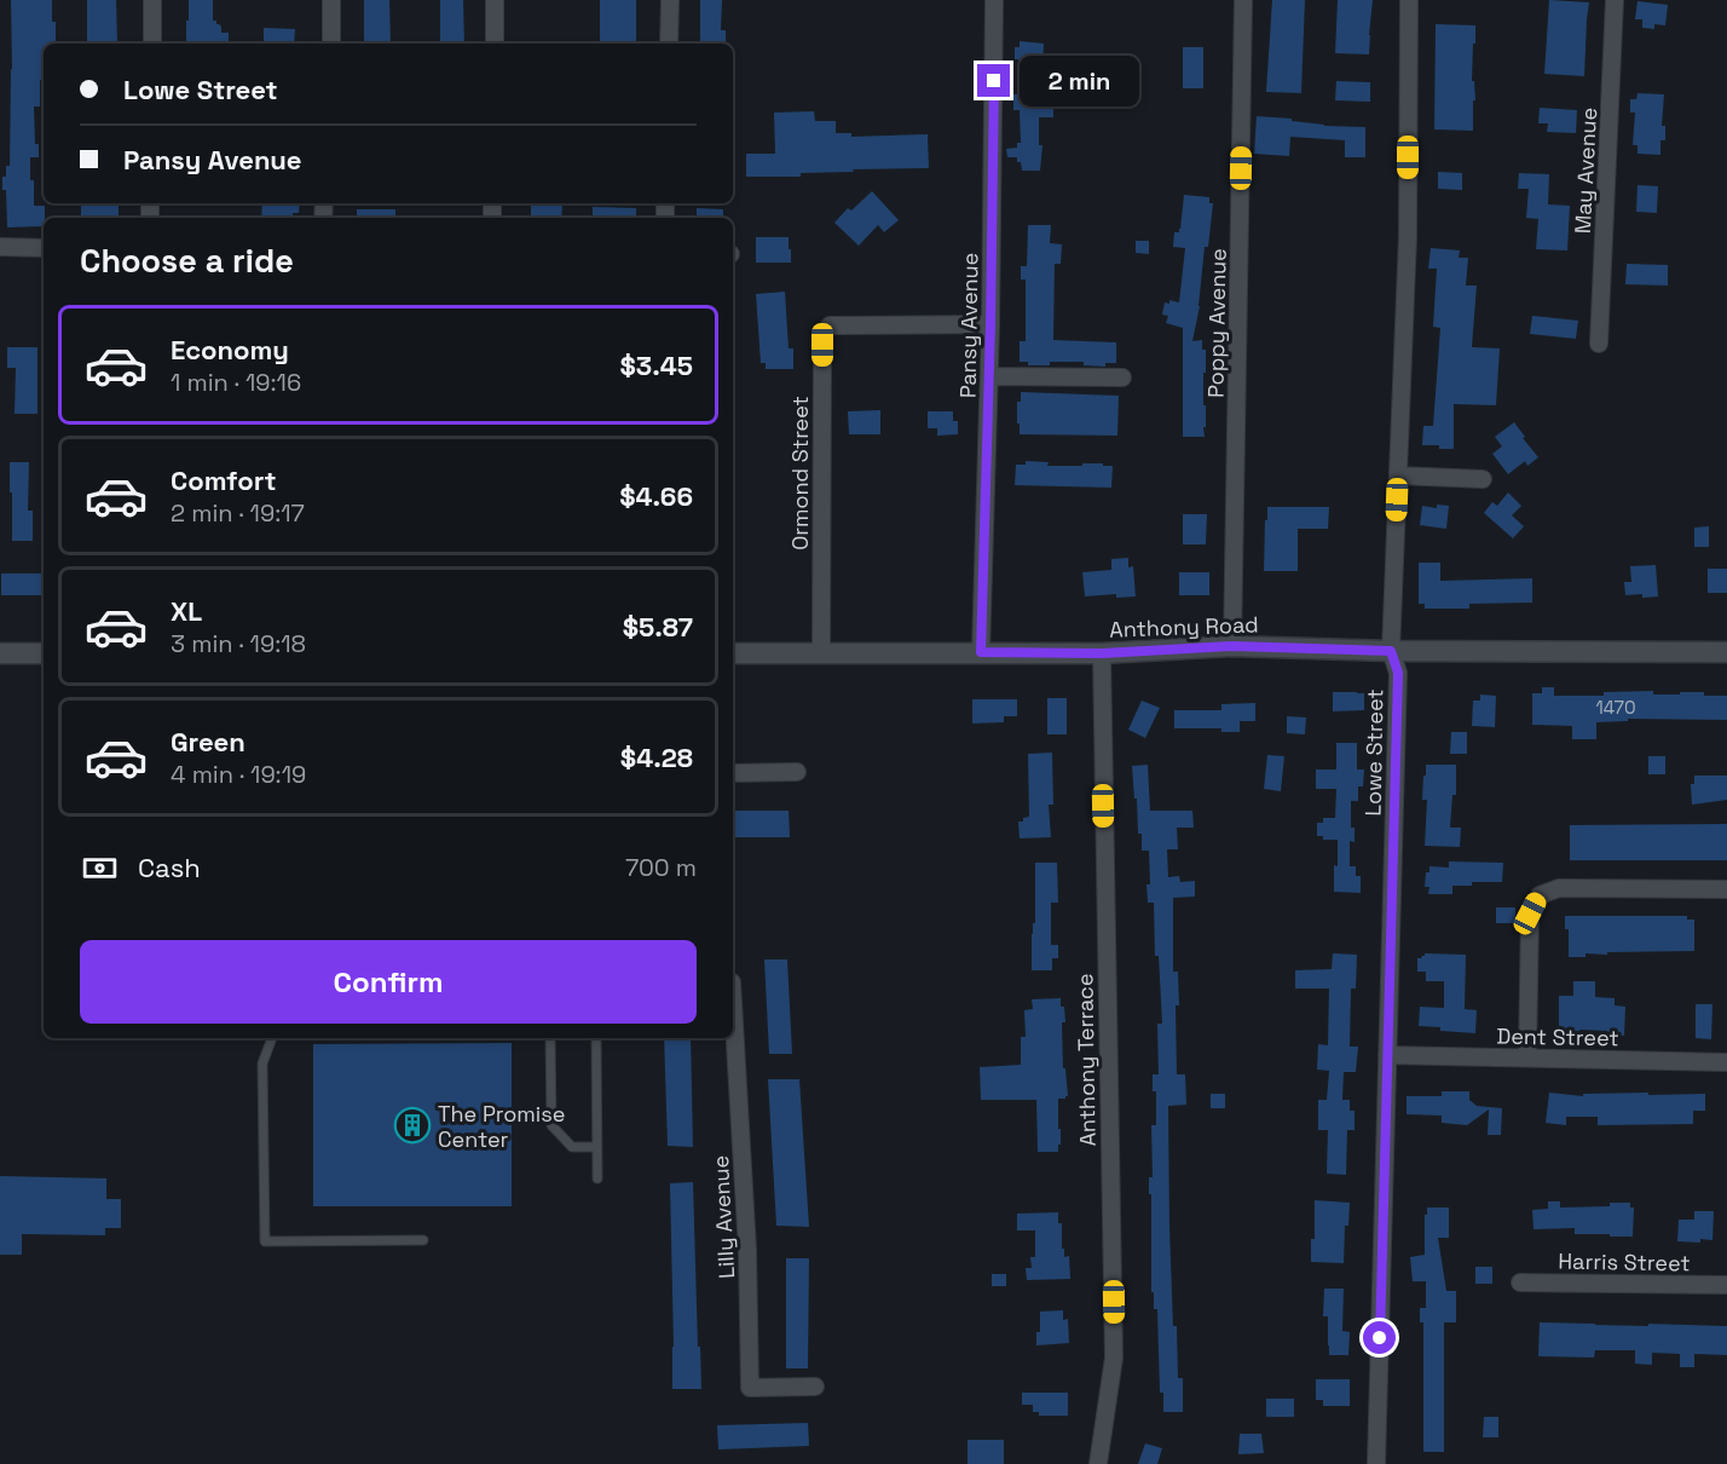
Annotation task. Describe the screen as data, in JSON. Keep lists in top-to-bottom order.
{
  "streets": {
    "street": [
      "May Avenue",
      "Poppy Avenue",
      "Pansy Avenue",
      "Ormond Street",
      "Anthony Road",
      "Lowe Street",
      "Dent Street",
      "Anthony Terrace",
      "Lilly Avenue",
      "Harris Street"
    ]
  },
  "crossings": [
    ["Poppy Avenue", "Anthony Road"],
    ["Pansy Avenue", "Ormond Street"],
    ["Pansy Avenue", "Anthony Road"],
    ["Ormond Street", "Anthony Road"],
    ["Anthony Road", "Lowe Street"],
    ["Anthony Road", "Anthony Terrace"],
    ["Lowe Street", "Dent Street"]
  ],
  "places": {
    "building": ["The Promise Center"]
  },
  "house_numbers": ["1470"],
  "page": {
    "banner": ["Lowe Street", "Pansy Avenue"],
    "bubble": "2 min",
    "heading": "Choose a ride",
    "list": [
      {
        "name": "Economy",
        "note": "1 min · 19:16",
        "value": "$3.45"
      },
      {
        "name": "Comfort",
        "note": "2 min · 19:17",
        "value": "$4.66"
      },
      {
        "name": "XL",
        "note": "3 min · 19:18",
        "value": "$5.87"
      },
      {
        "name": "Green",
        "note": "4 min · 19:19",
        "value": "$4.28"
      }
    ],
    "pay": ["Cash", "700 m"],
    "buttons": "Confirm"
  }
}
